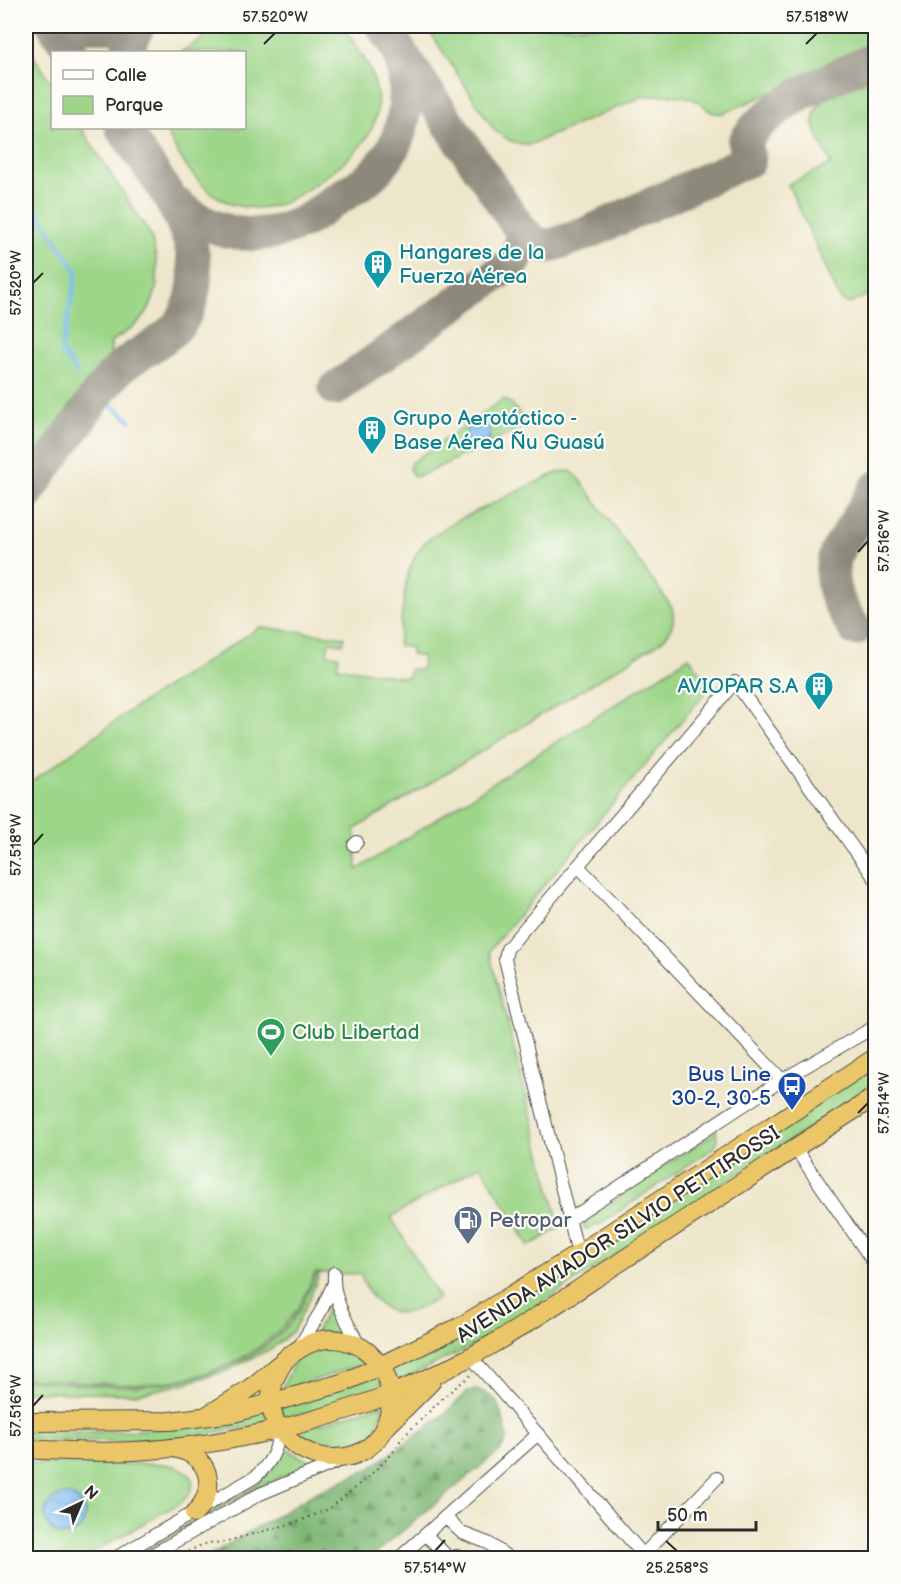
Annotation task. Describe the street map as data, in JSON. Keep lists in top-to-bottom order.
{
  "streets": {
    "highway": ["AVENIDA AVIADOR SILVIO PETTIROSSI"]
  },
  "places": {
    "building": ["Hangares de la Fuerza Aérea", "Grupo Aerotáctico - Base Aérea Ñu Guasú", "AVIOPAR S.A"],
    "sports": ["Club Libertad"],
    "bus stop": ["Bus Line 30-2, 30-5"],
    "fuel station": ["Petropar"]
  },
  "legend": ["Calle", "Parque"],
  "scale_bar": "50 m",
  "north": "top right",
  "coordinates": [
    "57.520°W",
    "57.518°W",
    "57.516°W",
    "57.514°W",
    "25.258°S"
  ]
}
